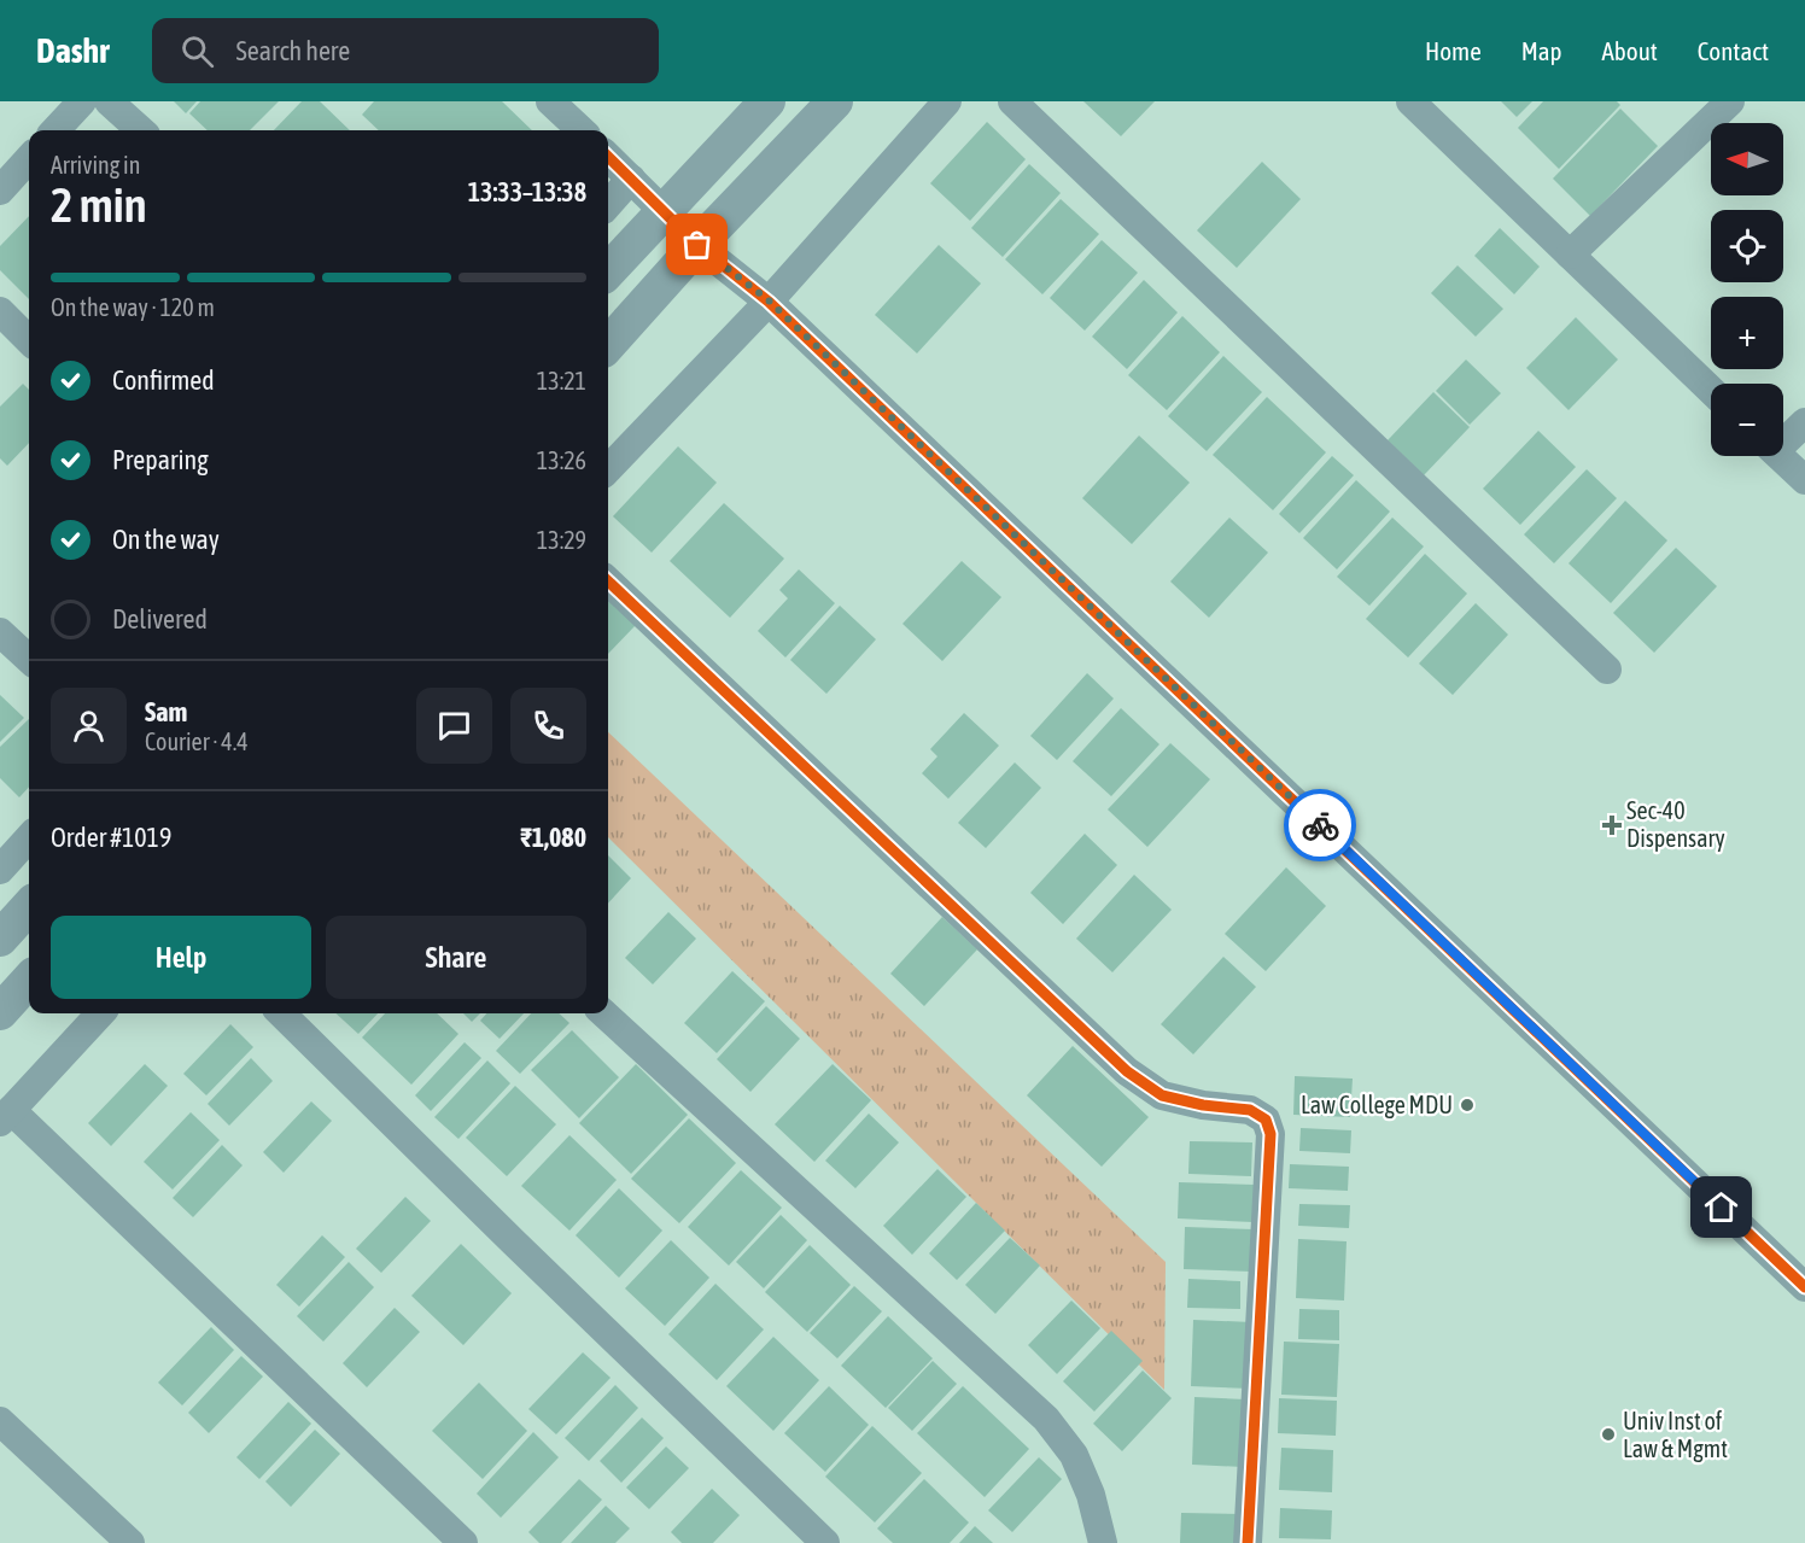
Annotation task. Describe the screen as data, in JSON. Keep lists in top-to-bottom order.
{
  "places": {
    "health": ["Sec-40 Dispensary"],
    "other": ["Law College MDU", "Univ Inst of Law & Mgmt"]
  },
  "north": "left",
  "page": {
    "header": "Dashr",
    "search": "Search here",
    "nav": [
      "Home",
      "Map",
      "About",
      "Contact"
    ],
    "map_buttons": ["+", "−"],
    "heading": ["2 min", "Arriving in", "13:33–13:38"],
    "panel": [
      "Sam",
      "Courier · 4.4",
      "Order #1019",
      "₹1,080"
    ],
    "bar": "On the way · 120 m",
    "list": [
      ["Confirmed", "13:21"],
      ["Preparing", "13:26"],
      ["On the way", "13:29"],
      "Delivered"
    ],
    "buttons": ["Help", "Share"]
  }
}
